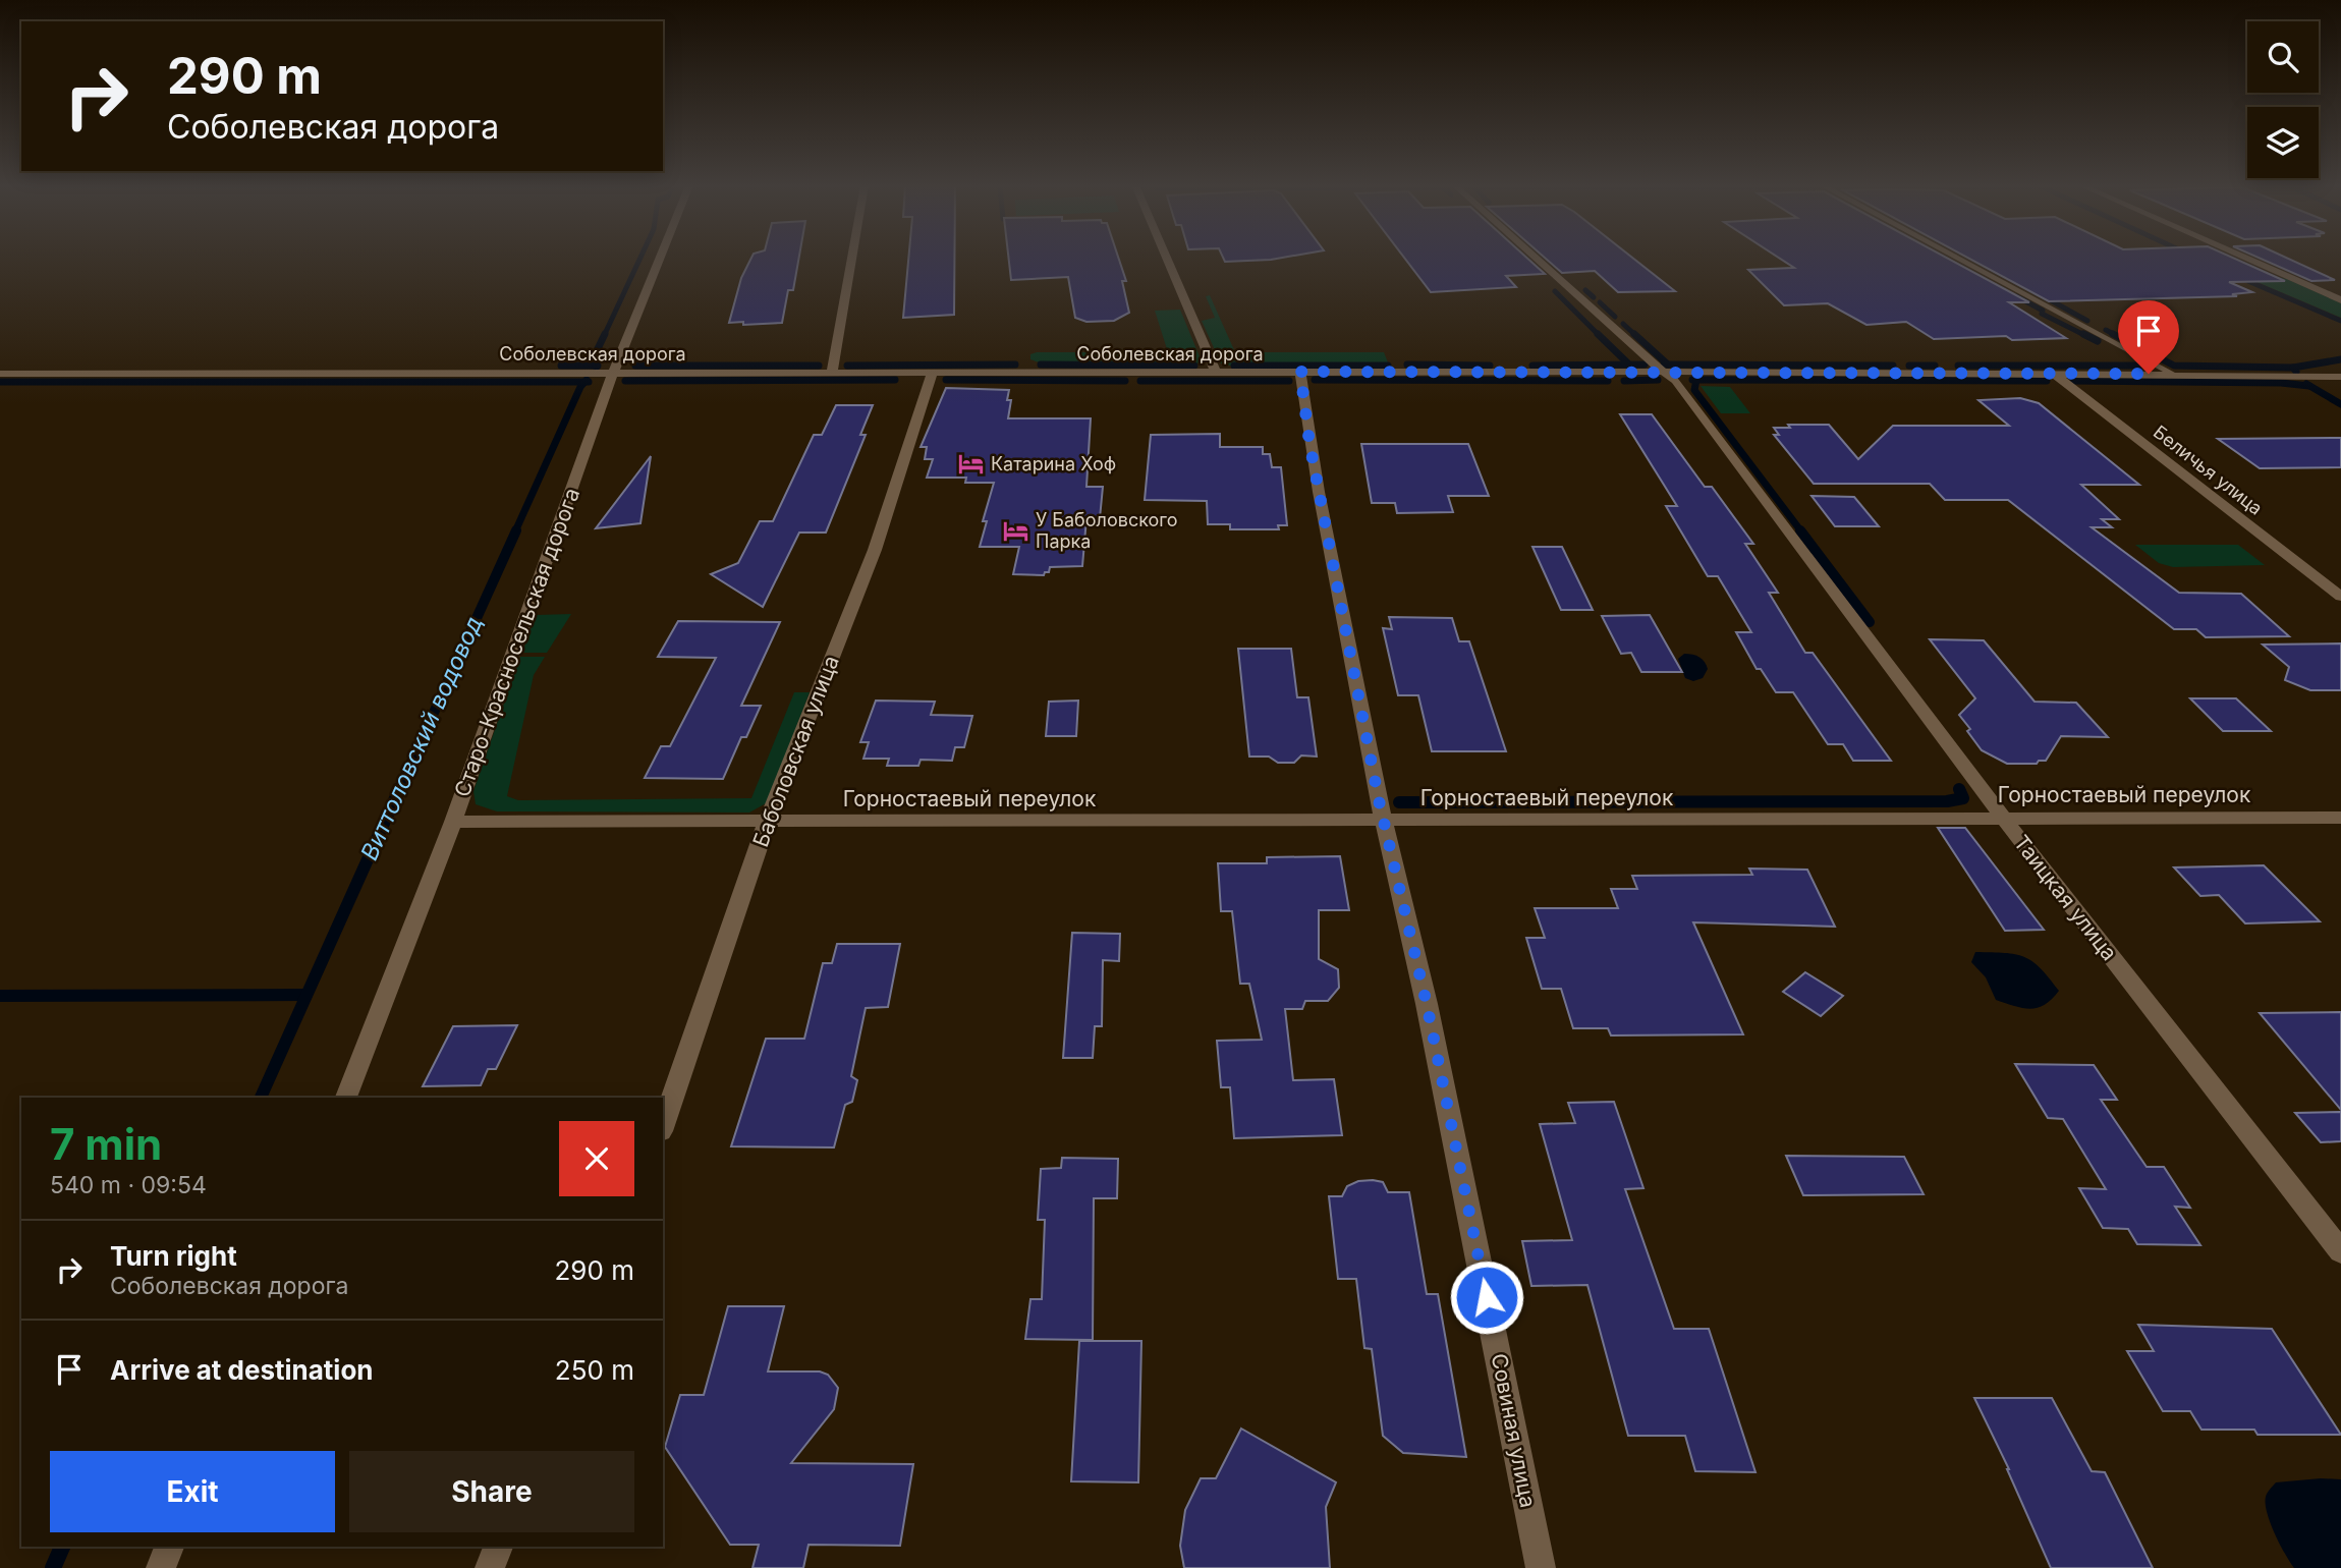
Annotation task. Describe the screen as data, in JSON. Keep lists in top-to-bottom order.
{
  "streets": {
    "street": [
      "Соболевская дорога",
      "Беличья улица",
      "Старо-Красносельская дорога",
      "Баболовская улица",
      "Горностаевый переулок",
      "Таицкая улица",
      "Совиная улица"
    ]
  },
  "crossings": [
    ["Соболевская дорога", "Беличья улица"],
    ["Соболевская дорога", "Старо-Красносельская дорога"],
    ["Соболевская дорога", "Баболовская улица"],
    ["Соболевская дорога", "Таицкая улица"],
    ["Соболевская дорога", "Совиная улица"],
    ["Старо-Красносельская дорога", "Горностаевый переулок"],
    ["Баболовская улица", "Горностаевый переулок"],
    ["Горностаевый переулок", "Таицкая улица"],
    ["Горностаевый переулок", "Совиная улица"]
  ],
  "water": ["Виттоловский водовод"],
  "places": {
    "hotel": ["Катарина Хоф", "У Баболовского Парка"]
  },
  "page": {
    "turn": ["290 m", "Соболевская дорога"],
    "heading": ["7 min", "540 m · 09:54"],
    "list": [
      {
        "name": "Turn right",
        "note": "Соболевская дорога",
        "value": "290 m"
      },
      {
        "name": "Arrive at destination",
        "value": "250 m"
      }
    ],
    "buttons": ["Exit", "Share"]
  }
}
